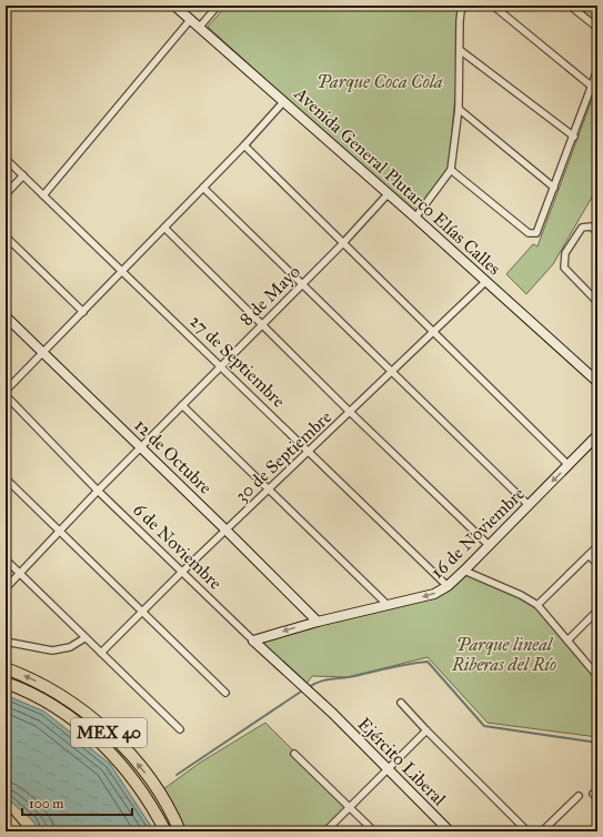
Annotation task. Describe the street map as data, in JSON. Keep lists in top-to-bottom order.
{
  "streets": {
    "highway": ["MEX 40"],
    "street": [
      "Avenida General Plutarco Elías Calles",
      "8 de Mayo",
      "27 de Septiembre",
      "12 de Octubre",
      "30 de Septiembre",
      "16 de Noviembre",
      "6 de Noviembre",
      "Ejército Liberal"
    ]
  },
  "crossings": [
    ["Avenida General Plutarco Elías Calles", "8 de Mayo"],
    ["Avenida General Plutarco Elías Calles", "30 de Septiembre"],
    ["8 de Mayo", "27 de Septiembre"],
    ["8 de Mayo", "12 de Octubre"],
    ["8 de Mayo", "6 de Noviembre"],
    ["27 de Septiembre", "30 de Septiembre"],
    ["27 de Septiembre", "16 de Noviembre"],
    ["12 de Octubre", "30 de Septiembre"],
    ["12 de Octubre", "16 de Noviembre"],
    ["30 de Septiembre", "6 de Noviembre"],
    ["16 de Noviembre", "6 de Noviembre"],
    ["6 de Noviembre", "Ejército Liberal"]
  ],
  "one_way": ["16 de Noviembre"],
  "parks": ["Parque Coca Cola", "Parque lineal Riberas del Río"],
  "scale_bar": "100 m"
}
